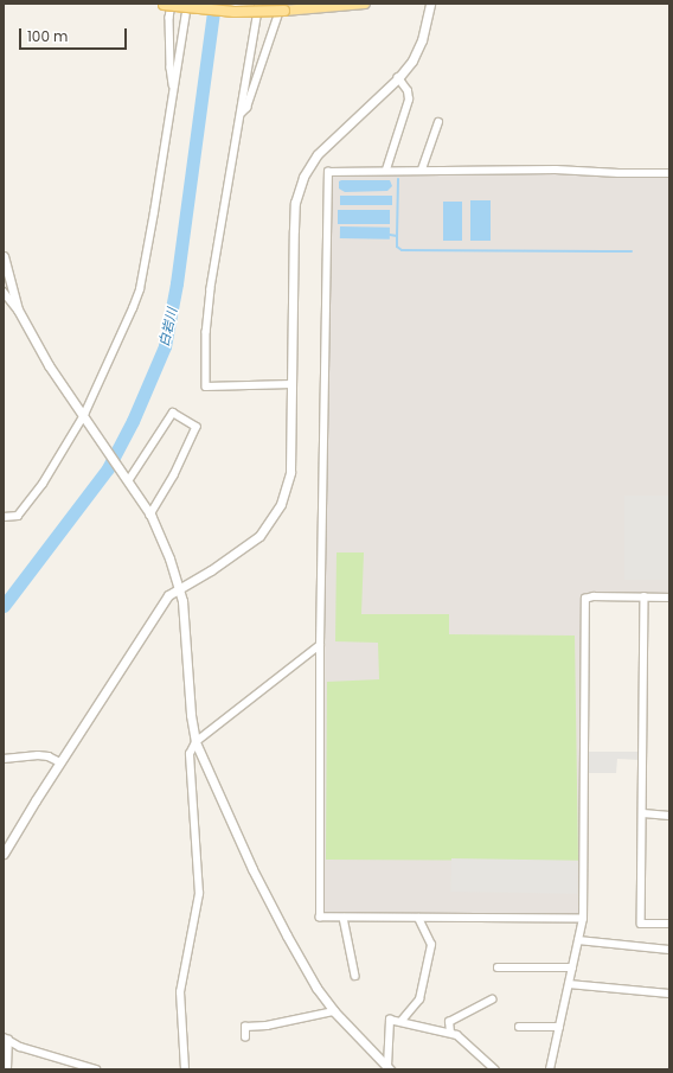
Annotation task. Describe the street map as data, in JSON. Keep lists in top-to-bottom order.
{
  "water": ["白岩川"],
  "scale_bar": "100 m"
}
